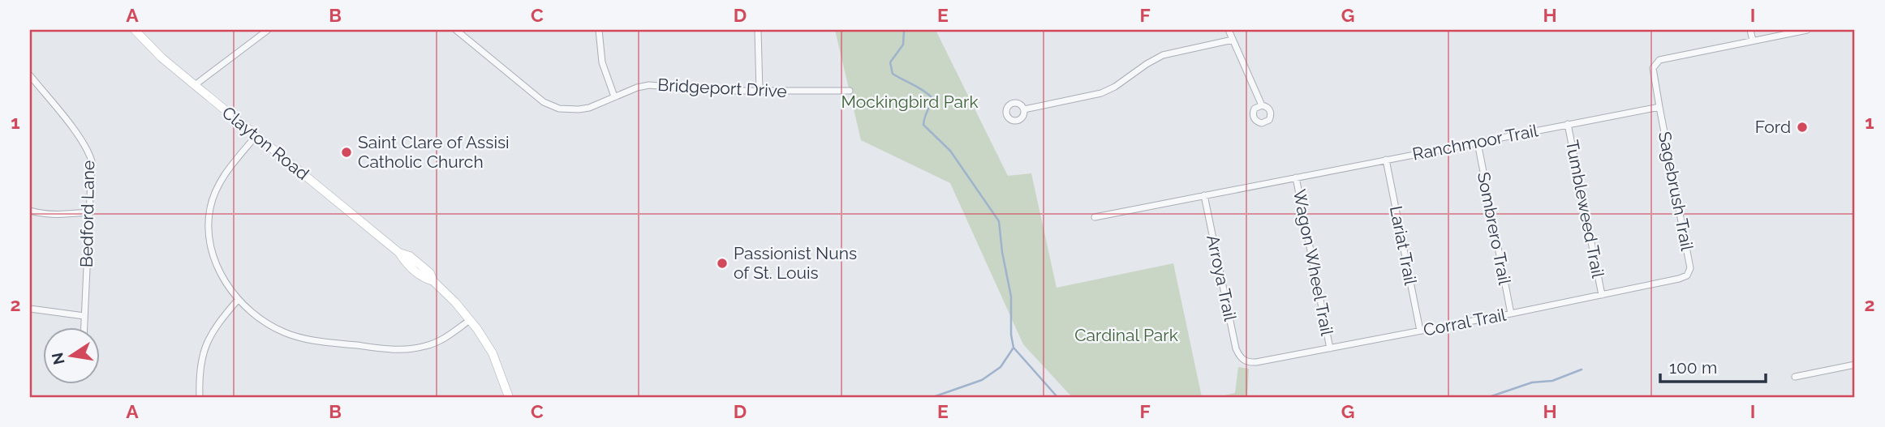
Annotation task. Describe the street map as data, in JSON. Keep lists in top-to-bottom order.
{
  "streets": {
    "main road": ["Clayton Road"],
    "street": [
      "Bridgeport Drive",
      "Ranchmoor Trail",
      "Sagebrush Trail",
      "Tumbleweed Trail",
      "Bedford Lane",
      "Sombrero Trail",
      "Lariat Trail",
      "Wagon Wheel Trail",
      "Arroya Trail",
      "Corral Trail"
    ]
  },
  "crossings": [
    ["Ranchmoor Trail", "Sagebrush Trail"],
    ["Ranchmoor Trail", "Tumbleweed Trail"],
    ["Ranchmoor Trail", "Sombrero Trail"],
    ["Ranchmoor Trail", "Lariat Trail"],
    ["Ranchmoor Trail", "Wagon Wheel Trail"],
    ["Ranchmoor Trail", "Arroya Trail"],
    ["Sagebrush Trail", "Corral Trail"],
    ["Tumbleweed Trail", "Corral Trail"],
    ["Sombrero Trail", "Corral Trail"],
    ["Lariat Trail", "Corral Trail"],
    ["Wagon Wheel Trail", "Corral Trail"],
    ["Arroya Trail", "Corral Trail"]
  ],
  "parks": ["Mockingbird Park", "Cardinal Park"],
  "places": ["Ford", "Saint Clare of Assisi Catholic Church", "Passionist Nuns of St. Louis"],
  "scale_bar": "100 m",
  "north": "left",
  "grid": {
    "columns": [
      "A",
      "B",
      "C",
      "D",
      "E",
      "F",
      "G",
      "H",
      "I"
    ],
    "rows": ["1", "2"]
  }
}
